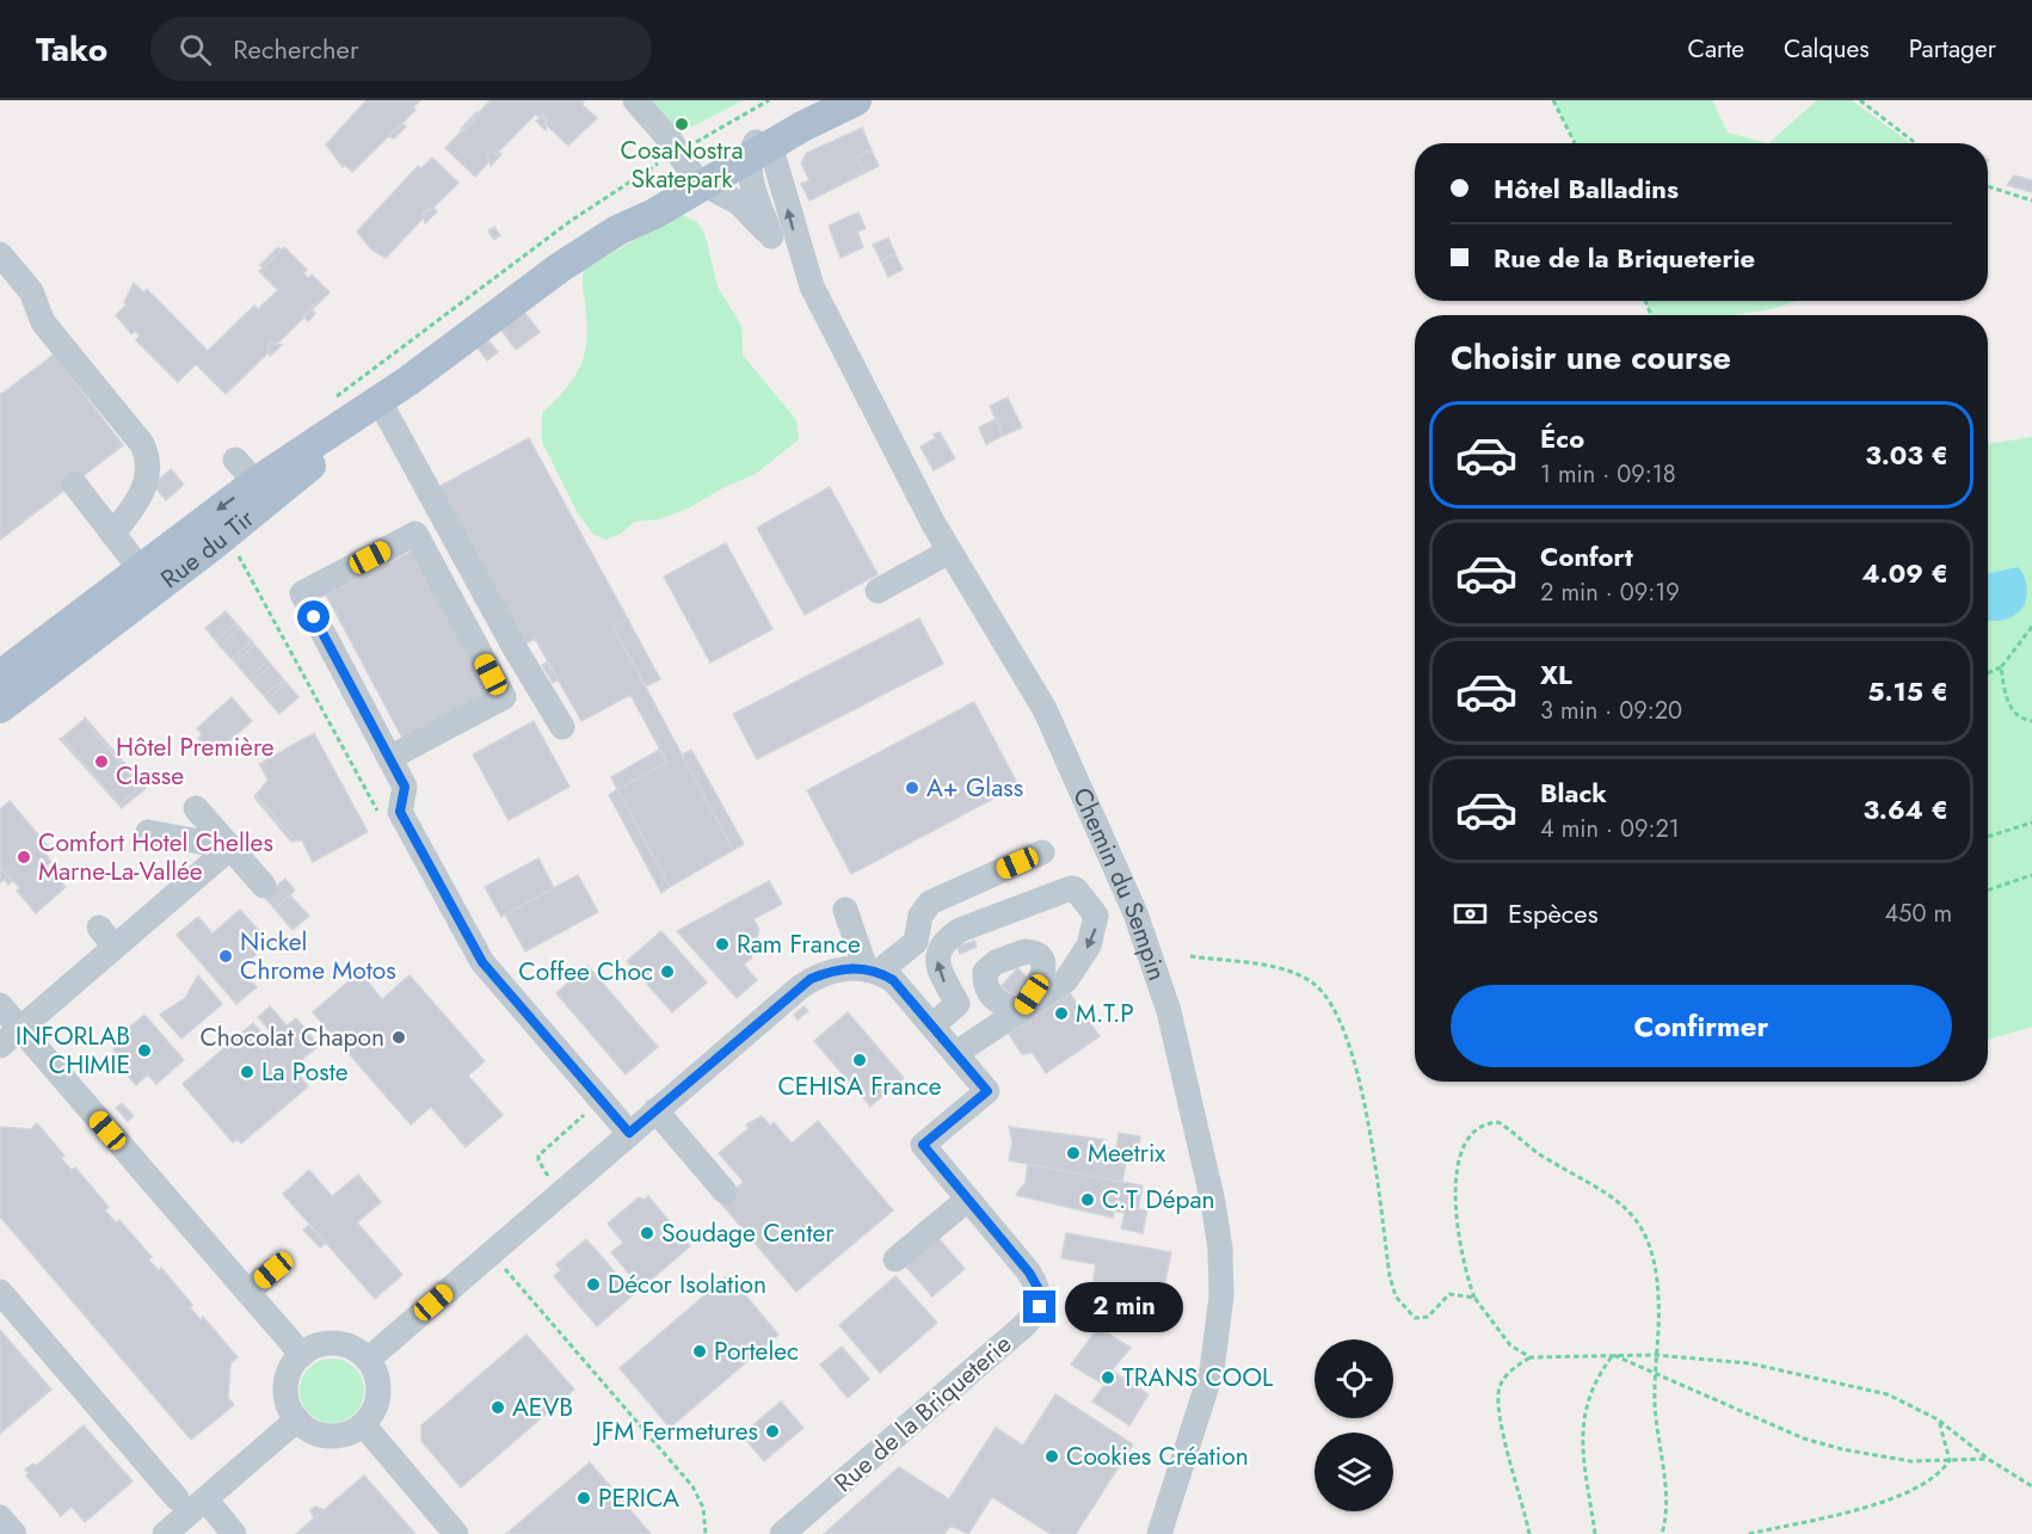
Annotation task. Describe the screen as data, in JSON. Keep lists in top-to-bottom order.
{
  "streets": {
    "main road": ["Rue du Tir"],
    "street": ["Chemin du Sempin", "Rue de la Briqueterie"]
  },
  "crossings": [
    ["Rue du Tir", "Chemin du Sempin"]
  ],
  "places": [
    "CosaNostra Skatepark",
    "Hôtel Première Classe",
    "A+ Glass",
    "Comfort Hotel Chelles Marne-La-Vallée",
    "Ram France",
    "Nickel Chrome Motos",
    "Coffee Choc",
    "M.T.P",
    "Chocolat Chapon",
    "INFORLAB CHIMIE",
    "CEHISA France",
    "La Poste",
    "Meetrix",
    "C.T Dépan",
    "Soudage Center",
    "Décor Isolation",
    "Portelec",
    "TRANS COOL",
    "AEVB",
    "JFM Fermetures",
    "Cookies Création",
    "PERICA"
  ],
  "page": {
    "header": "Tako",
    "search": "Rechercher",
    "nav": ["Carte", "Calques", "Partager"],
    "banner": ["Hôtel Balladins", "Rue de la Briqueterie"],
    "heading": "Choisir une course",
    "list": [
      {
        "name": "Éco",
        "note": "1 min · 09:18",
        "value": "3.03 €"
      },
      {
        "name": "Confort",
        "note": "2 min · 09:19",
        "value": "4.09 €"
      },
      {
        "name": "XL",
        "note": "3 min · 09:20",
        "value": "5.15 €"
      },
      {
        "name": "Black",
        "note": "4 min · 09:21",
        "value": "3.64 €"
      }
    ],
    "pay": ["Espèces", "450 m"],
    "buttons": "Confirmer",
    "bubble": "2 min"
  }
}
